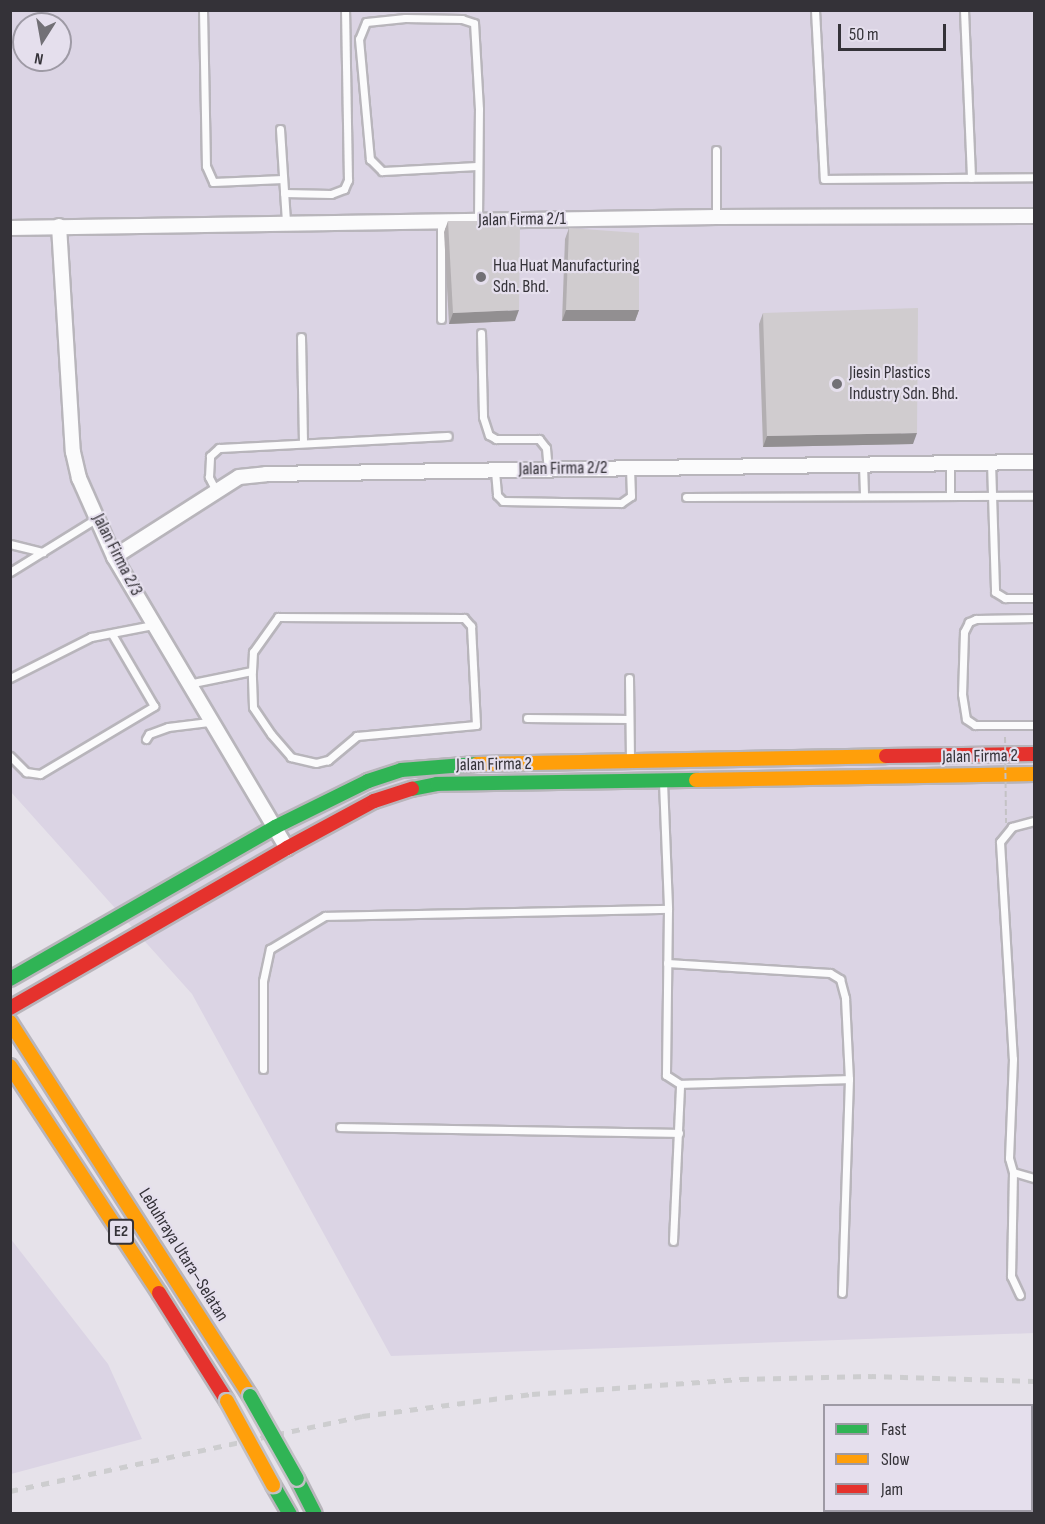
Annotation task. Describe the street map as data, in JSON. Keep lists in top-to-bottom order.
{
  "streets": {
    "main road": ["Jalan Firma 2", "E2", "Lebuhraya Utara–Selatan"],
    "street": ["Jalan Firma 2/1", "Jalan Firma 2/2", "Jalan Firma 2/3"]
  },
  "crossings": [
    ["Jalan Firma 2/1", "Jalan Firma 2/3"],
    ["Jalan Firma 2/2", "Jalan Firma 2/3"],
    ["Jalan Firma 2/3", "Jalan Firma 2"]
  ],
  "places": ["Hua Huat Manufacturing Sdn. Bhd.", "Jiesin Plastics Industry Sdn. Bhd."],
  "legend": ["Fast", "Slow", "Jam"],
  "scale_bar": "50 m",
  "north": "bottom"
}
